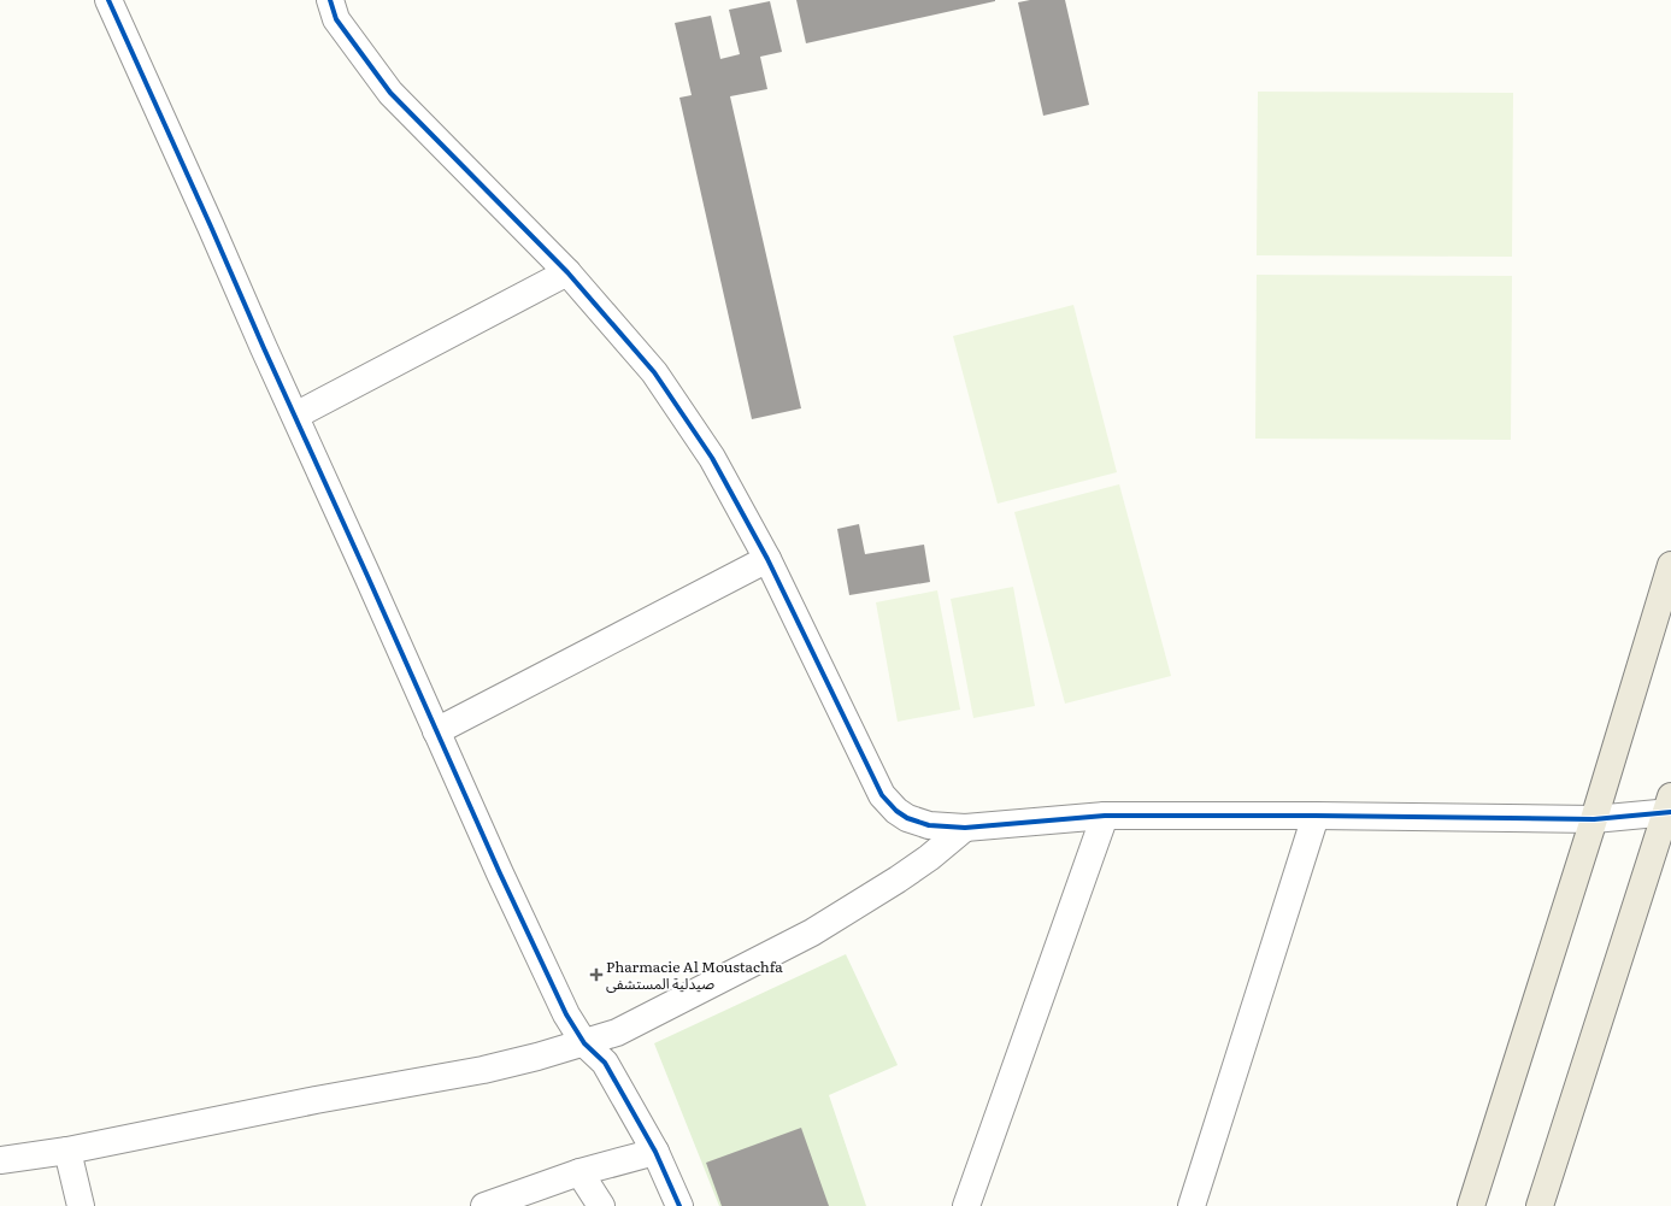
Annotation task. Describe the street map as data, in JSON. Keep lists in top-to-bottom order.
{
  "places": {
    "health": ["Pharmacie Al Moustachfa صيدلية المستشفى"]
  }
}
